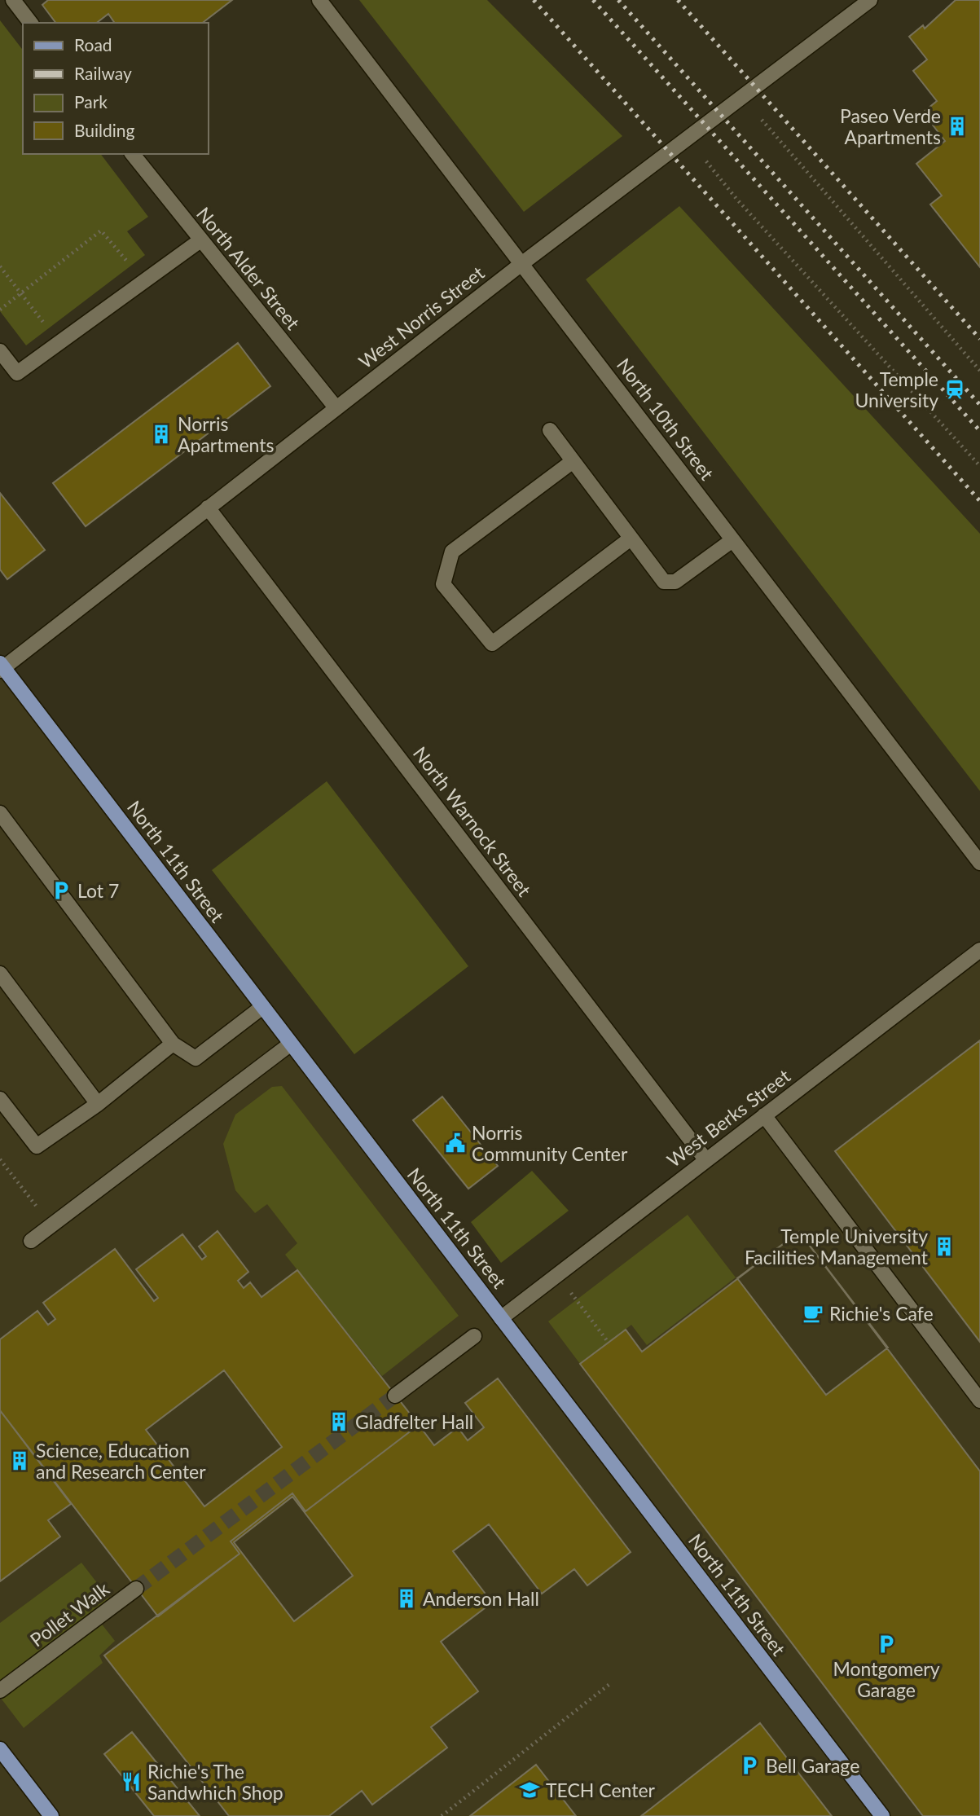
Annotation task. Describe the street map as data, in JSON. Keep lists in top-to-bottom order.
{
  "streets": {
    "main road": ["North 11th Street"],
    "street": [
      "North Alder Street",
      "West Norris Street",
      "North 10th Street",
      "North Warnock Street",
      "West Berks Street",
      "Pollet Walk"
    ]
  },
  "crossings": [
    ["North Alder Street", "West Norris Street"],
    ["West Norris Street", "North 10th Street"],
    ["West Norris Street", "North Warnock Street"],
    ["West Norris Street", "North 11th Street"],
    ["North Warnock Street", "West Berks Street"],
    ["North 11th Street", "West Berks Street"]
  ],
  "places": {
    "building": [
      "Paseo Verde Apartments",
      "Norris Apartments",
      "Temple University Facilities Management",
      "Gladfelter Hall",
      "Science, Education and Research Center",
      "Anderson Hall"
    ],
    "station": ["Temple University"],
    "parking": ["Lot 7", "Montgomery Garage", "Bell Garage"],
    "public building": ["Norris Community Center"],
    "cafe": ["Richie's Cafe"],
    "restaurant": ["Richie's The Sandwhich Shop"],
    "school or university": ["TECH Center"]
  },
  "legend": [
    "Road",
    "Railway",
    "Park",
    "Building"
  ]
}
